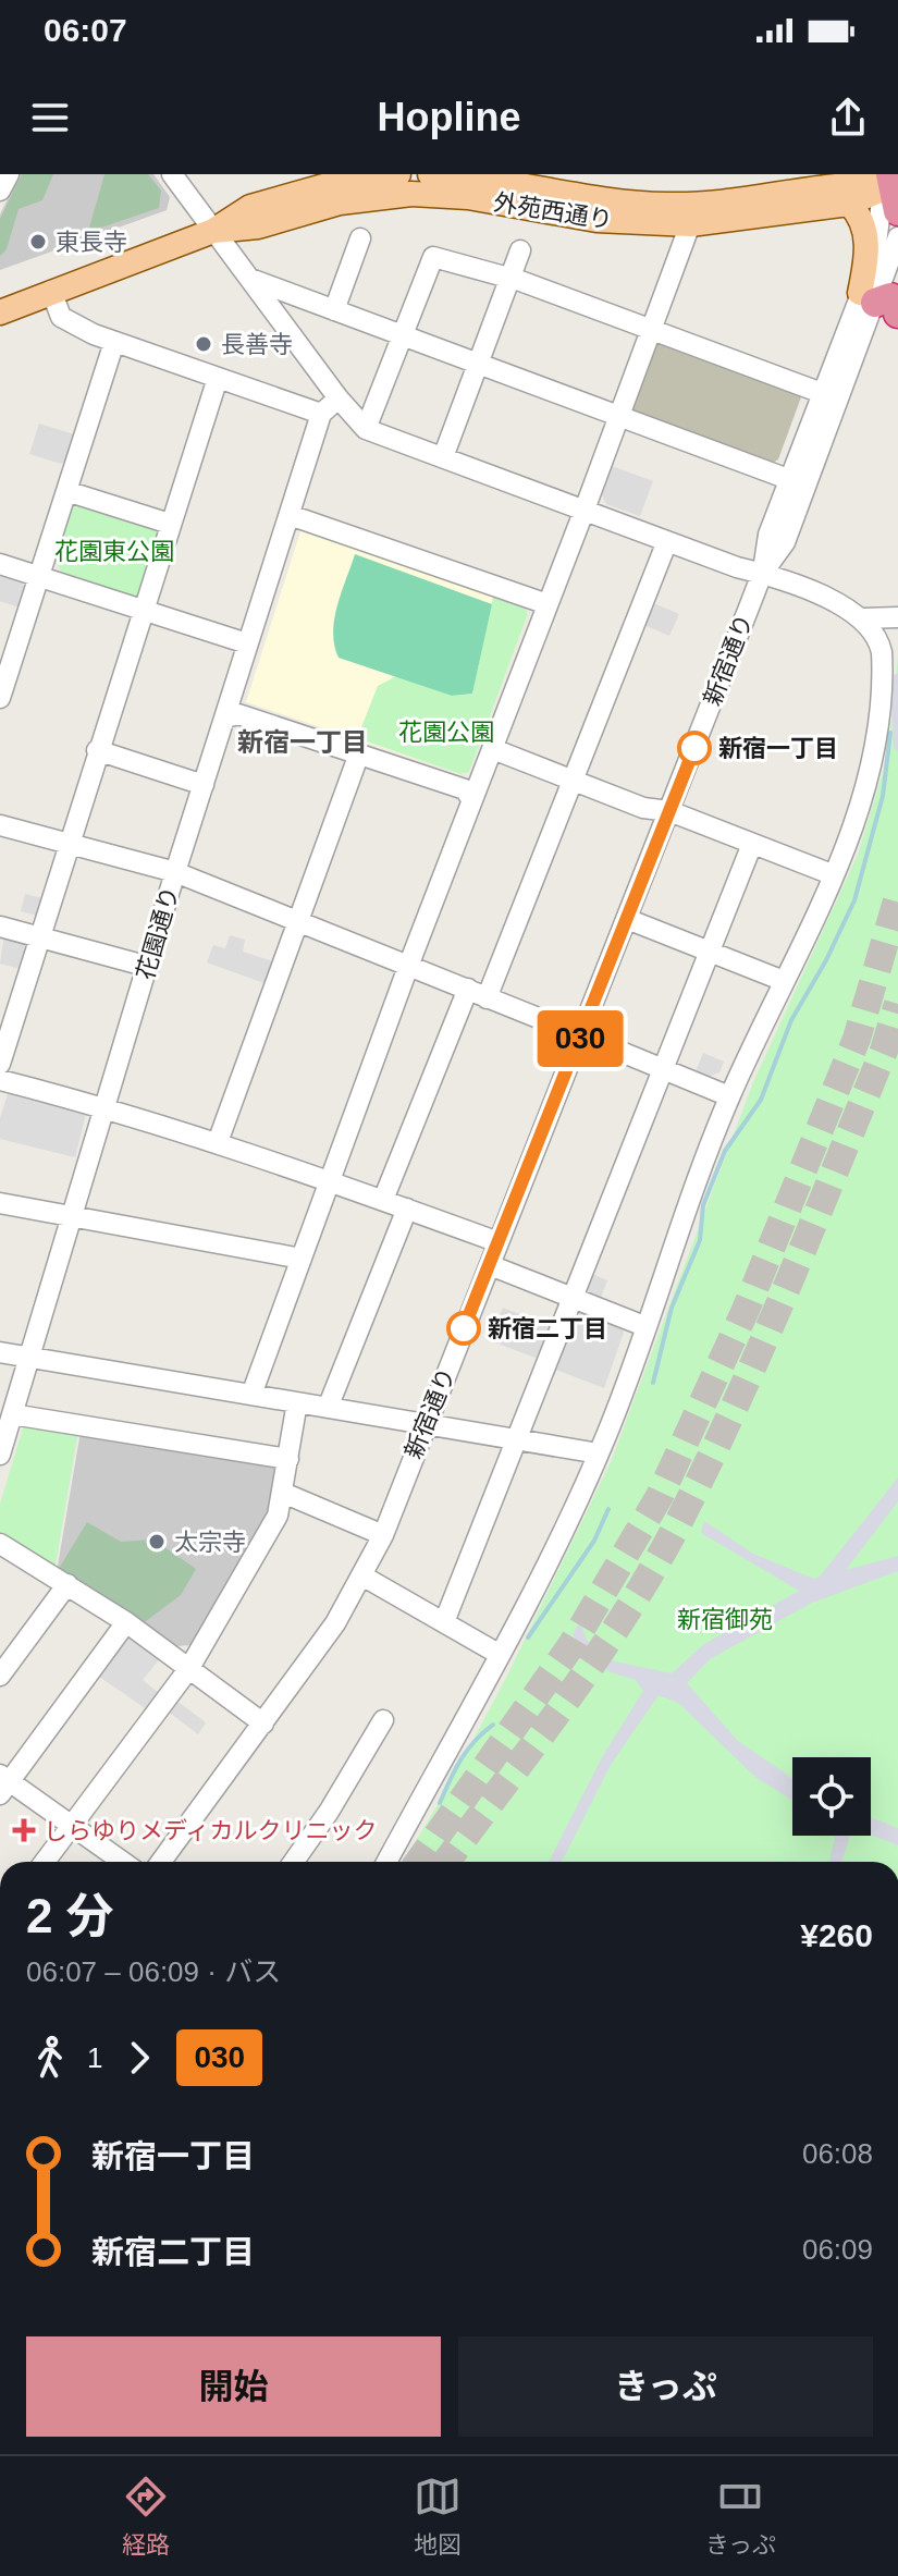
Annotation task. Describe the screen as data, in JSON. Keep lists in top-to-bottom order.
{
  "streets": {
    "main road": ["外苑西通り"],
    "street": ["新宿通り", "花園通り"]
  },
  "crossings": [
    ["外苑西通り", "新宿通り"]
  ],
  "districts": ["新宿一丁目"],
  "parks": ["花園東公園", "花園公園", "新宿御苑"],
  "places": {
    "other": [
      "東長寺",
      "長善寺",
      "新宿一丁目",
      "新宿二丁目",
      "太宗寺"
    ],
    "health": ["しらゆりメディカルクリニック"]
  },
  "lines": ["bus line 030"],
  "page": {
    "status": "06:07",
    "header": "Hopline",
    "on_map": "030",
    "heading": ["2 分", "06:07 – 06:09 · バス", "¥260"],
    "legs": ["1", "030"],
    "list": [
      {
        "name": "新宿一丁目",
        "value": "06:08"
      },
      {
        "name": "新宿二丁目",
        "value": "06:09"
      }
    ],
    "buttons": ["開始", "きっぷ"],
    "tabs": ["経路", "地図", "きっぷ"]
  }
}
